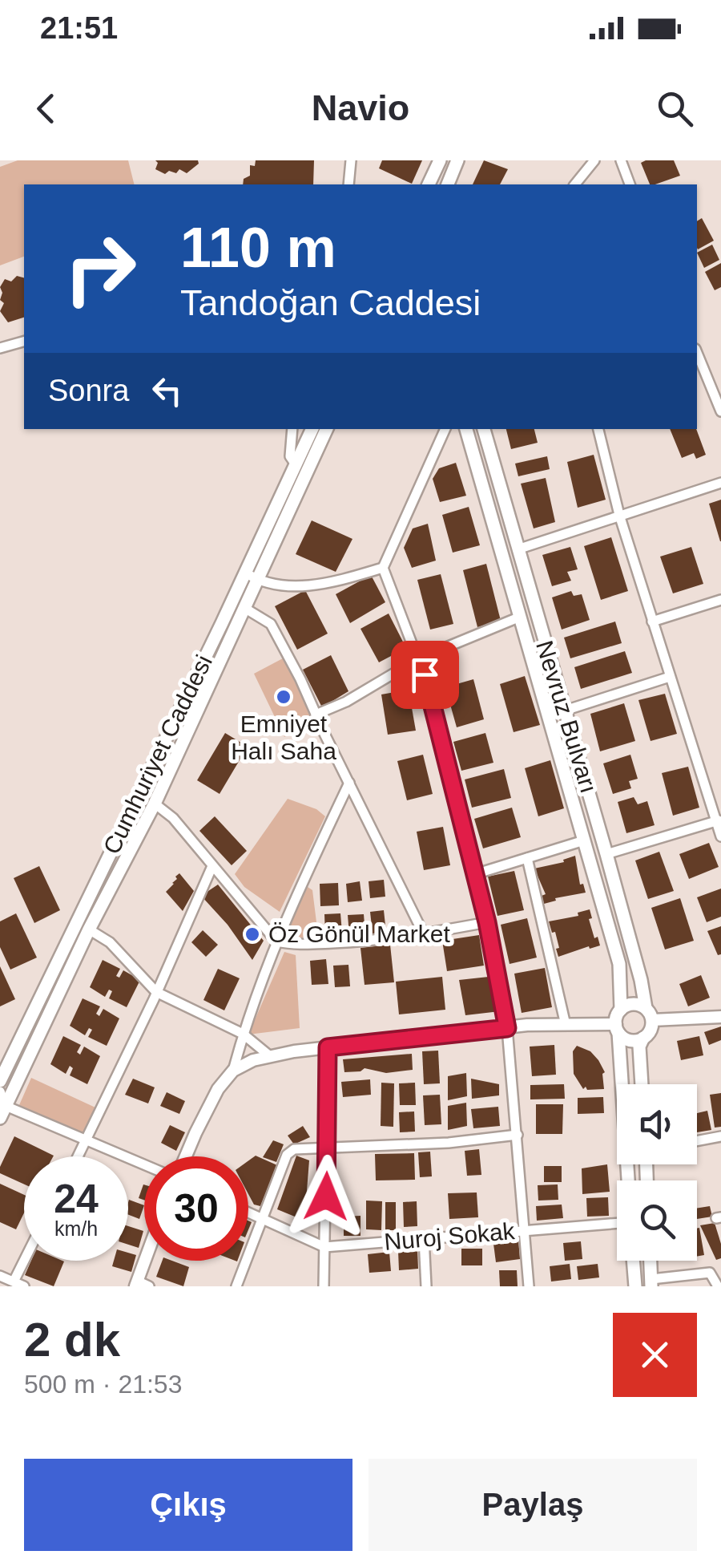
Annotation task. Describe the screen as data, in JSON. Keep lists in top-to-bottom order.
{
  "streets": {
    "main road": ["Nevruz Bulvarı", "Cumhuriyet Caddesi"],
    "street": ["Nuroj Sokak"]
  },
  "places": ["Emniyet Halı Saha", "Öz Gönül Market"],
  "page": {
    "status": "21:51",
    "header": "Navio",
    "turn": ["110 m", "Tandoğan Caddesi"],
    "then": "Sonra",
    "speed": "24 km/h",
    "limit": "30",
    "heading": ["2 dk", "500 m · 21:53"],
    "buttons": ["Çıkış", "Paylaş"]
  }
}
